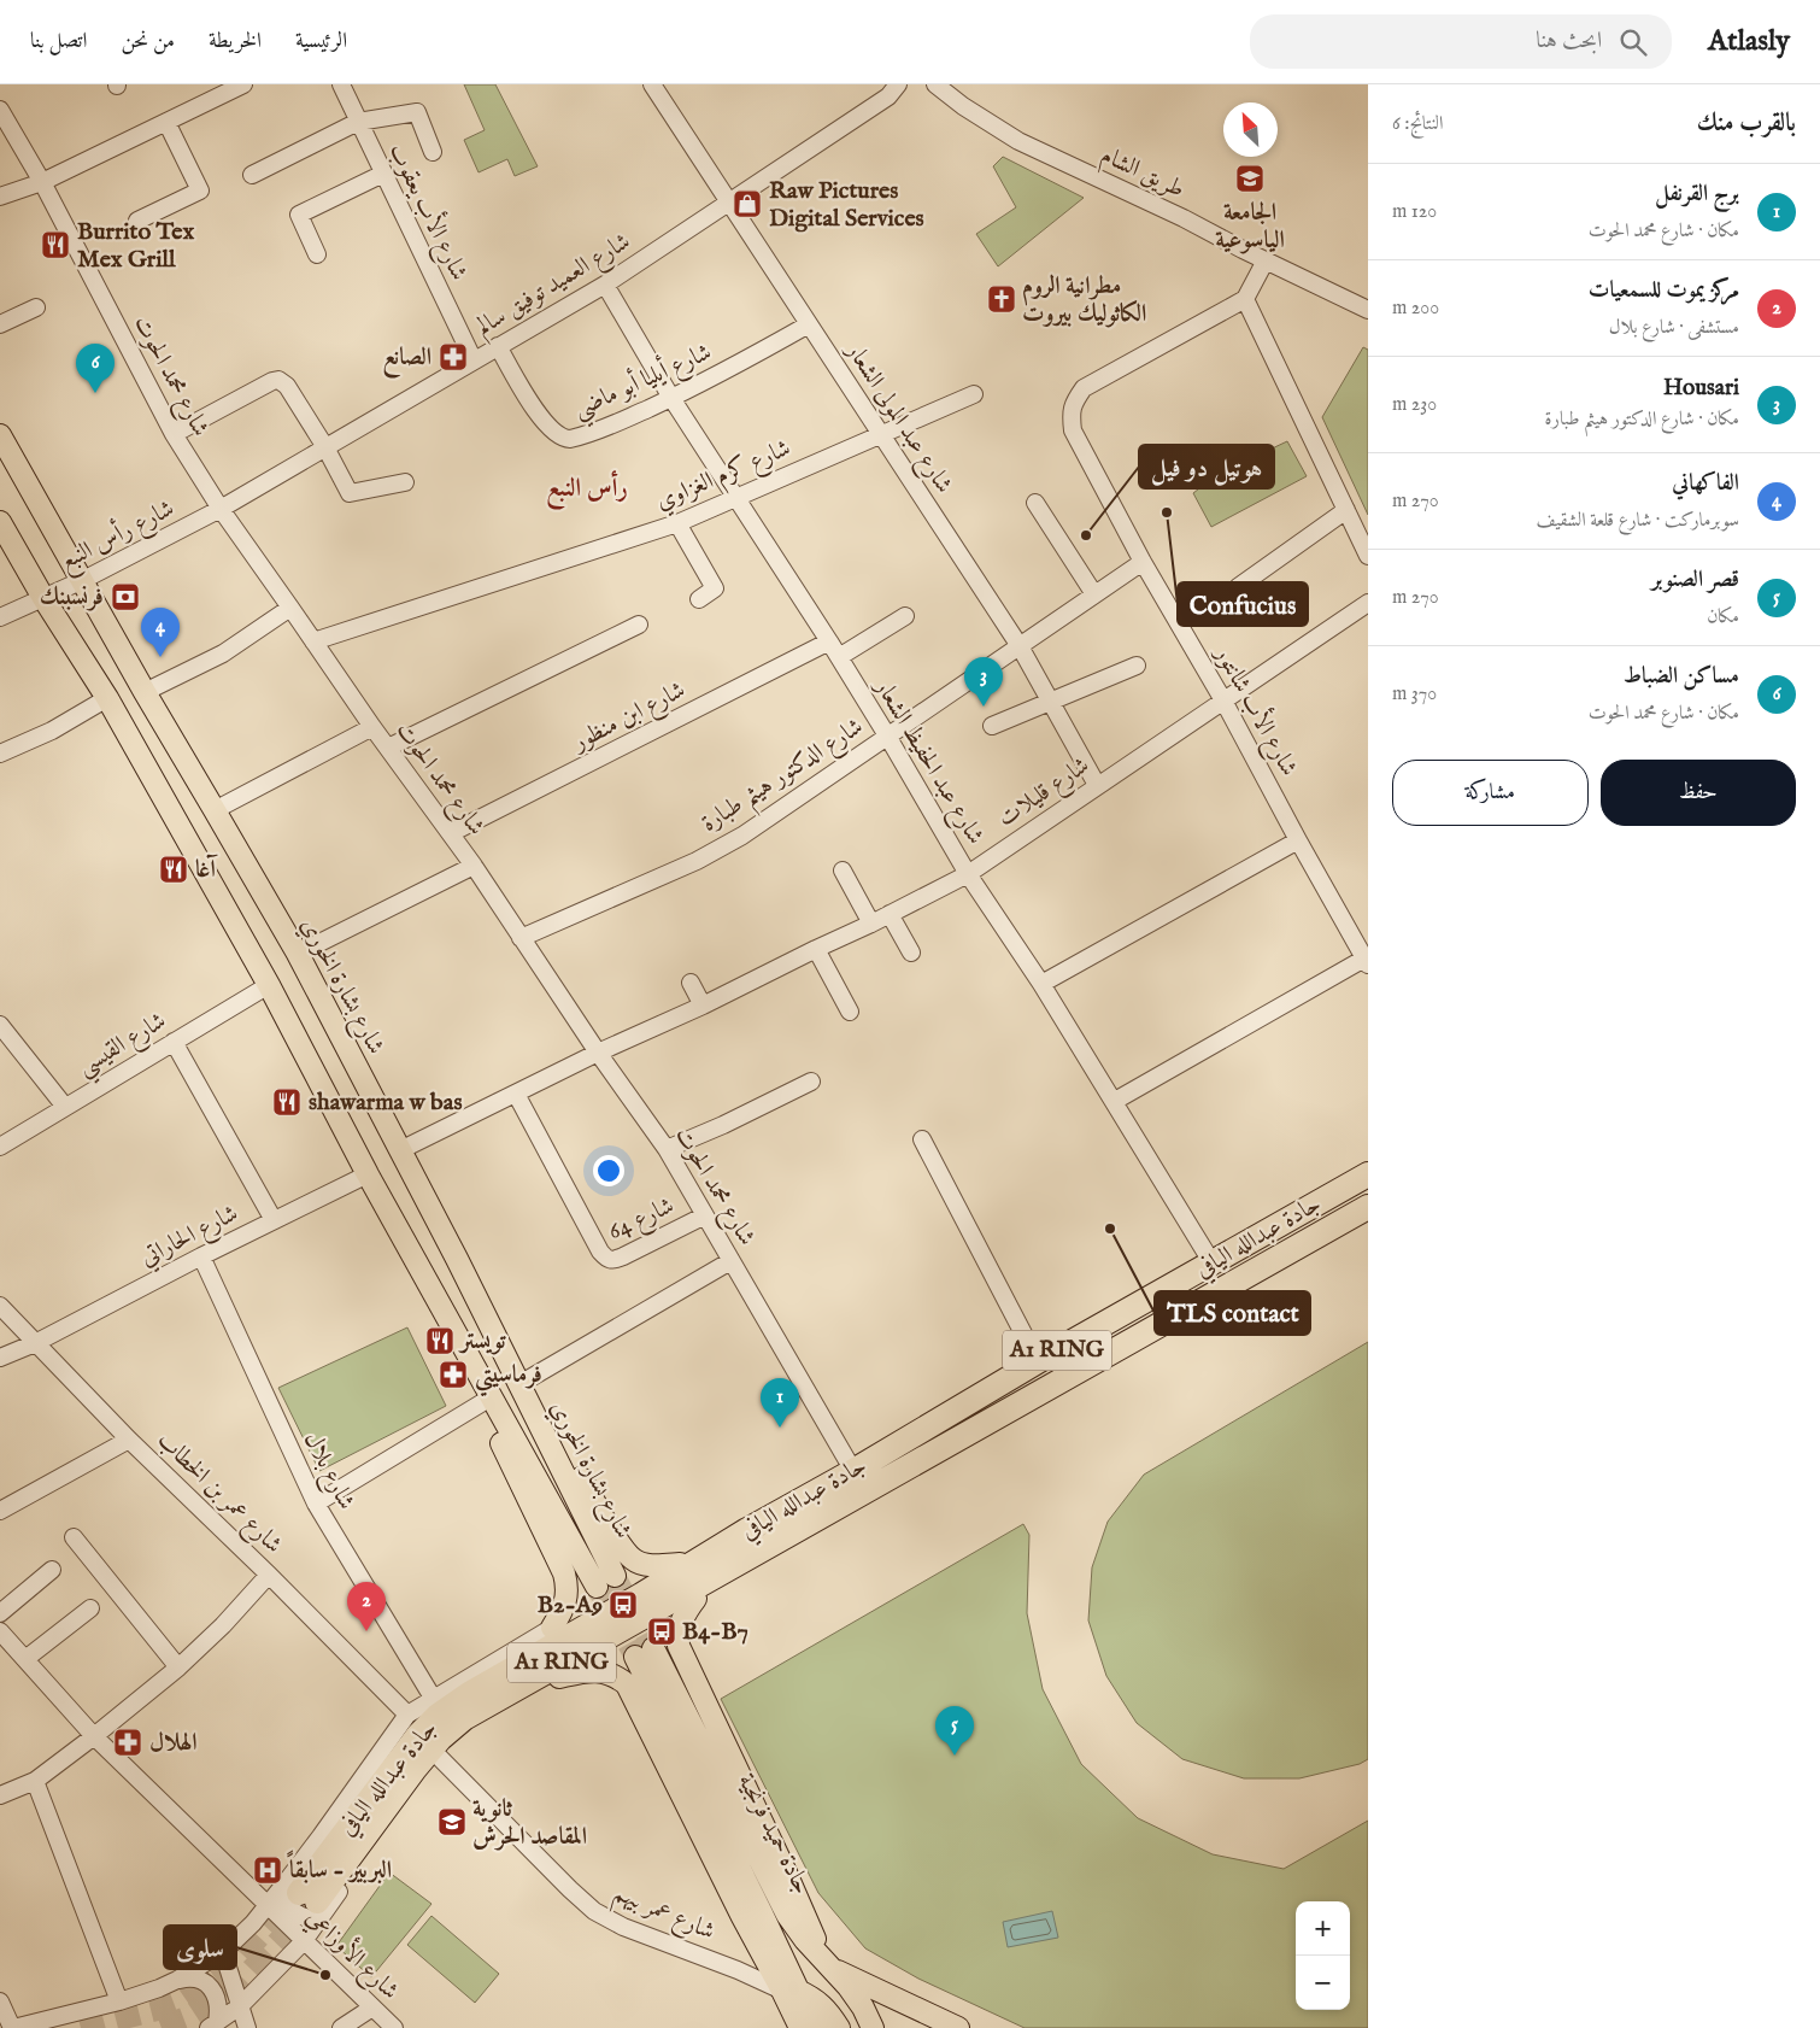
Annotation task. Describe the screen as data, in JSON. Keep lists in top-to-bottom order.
{
  "streets": {
    "highway": ["جادة عبدالله اليافي", "A1 RING"],
    "main road": ["شارع بشارة الخوري", "جادة حميد فرنجية", "شارع عمر بيهم"],
    "street": [
      "طريق الشام",
      "شارع الأب يعقوب",
      "شارع العميد توفيق سالم",
      "شارع محمد الحوت",
      "شارع أيليا أبو ماضي",
      "شارع عبد المولى الشعار",
      "شارع كرم الغزاوي",
      "شارع رأس النبع",
      "شارع الأب شانتور",
      "شارع ابن منظور",
      "شارع عبد الحفيظ الشعار",
      "شارع الدكتور هيثم طبارة",
      "شارع قليلات",
      "شارع القيسي",
      "شارع 64",
      "شارع الحاراتي",
      "شارع بلال",
      "شارع عمر بن الخطاب",
      "شارع الأوزاعي"
    ]
  },
  "crossings": [
    ["شارع الأب يعقوب", "شارع العميد توفيق سالم"],
    ["شارع العميد توفيق سالم", "شارع محمد الحوت"],
    ["شارع العميد توفيق سالم", "شارع أيليا أبو ماضي"],
    ["شارع العميد توفيق سالم", "شارع عبد المولى الشعار"],
    ["شارع العميد توفيق سالم", "شارع رأس النبع"],
    ["شارع العميد توفيق سالم", "شارع عبد الحفيظ الشعار"],
    ["شارع محمد الحوت", "شارع كرم الغزاوي"],
    ["شارع محمد الحوت", "شارع رأس النبع"],
    ["شارع محمد الحوت", "شارع ابن منظور"],
    ["شارع محمد الحوت", "شارع الدكتور هيثم طبارة"],
    ["شارع محمد الحوت", "شارع قليلات"],
    ["شارع محمد الحوت", "شارع 64"],
    ["شارع محمد الحوت", "جادة عبدالله اليافي"],
    ["شارع أيليا أبو ماضي", "شارع عبد المولى الشعار"],
    ["شارع أيليا أبو ماضي", "شارع عبد الحفيظ الشعار"],
    ["شارع عبد المولى الشعار", "شارع كرم الغزاوي"],
    ["شارع عبد المولى الشعار", "شارع الدكتور هيثم طبارة"],
    ["شارع عبد المولى الشعار", "شارع قليلات"],
    ["شارع كرم الغزاوي", "شارع عبد الحفيظ الشعار"],
    ["شارع رأس النبع", "شارع بشارة الخوري"],
    ["شارع الأب شانتور", "شارع الدكتور هيثم طبارة"],
    ["شارع الأب شانتور", "شارع قليلات"],
    ["شارع ابن منظور", "شارع عبد الحفيظ الشعار"],
    ["شارع عبد الحفيظ الشعار", "شارع الدكتور هيثم طبارة"],
    ["شارع عبد الحفيظ الشعار", "شارع قليلات"],
    ["شارع عبد الحفيظ الشعار", "جادة عبدالله اليافي"],
    ["شارع بشارة الخوري", "شارع القيسي"],
    ["شارع بشارة الخوري", "شارع الحاراتي"],
    ["شارع الحاراتي", "شارع بلال"],
    ["شارع الحاراتي", "شارع عمر بن الخطاب"],
    ["جادة عبدالله اليافي", "شارع بلال"],
    ["جادة عبدالله اليافي", "شارع عمر بن الخطاب"],
    ["جادة عبدالله اليافي", "شارع عمر بيهم"],
    ["جادة عبدالله اليافي", "شارع الأوزاعي"],
    ["جادة حميد فرنجية", "شارع عمر بيهم"]
  ],
  "districts": ["رأس النبع"],
  "places": {
    "school or university": ["الجامعة الياسوعية", "ثانوية المقاصد الحرش"],
    "shop": ["Raw Pictures Digital Services"],
    "restaurant": [
      "Burrito Tex Mex Grill",
      "آغا",
      "shawarma w bas",
      "تويستر"
    ],
    "church": ["مطرانية الروم الكاثوليك بيروت"],
    "pharmacy": ["الصانع", "فرماسيتي", "الهلال"],
    "other": [
      "Confucius",
      "هوتيل دو فيل",
      "TLS contact",
      "سلوى"
    ],
    "bank": ["فرنسبنك"],
    "bus stop": ["B2-A9", "B4-B7"],
    "hospital": ["البربير - سابقاً"]
  },
  "north": "top left",
  "page": {
    "header": "Atlasly",
    "search": "ابحث هنا",
    "nav": [
      "الرئيسية",
      "الخريطة",
      "من نحن",
      "اتصل بنا"
    ],
    "heading": ["بالقرب منك", "النتائج: 6"],
    "list": [
      {
        "mark": "1",
        "name": "برج القرنفل",
        "note": "مكان · شارع محمد الحوت",
        "value": "120 m"
      },
      {
        "mark": "2",
        "name": "مركز يموت للسمعيات",
        "note": "مستشفى · شارع بلال",
        "value": "200 m"
      },
      {
        "mark": "3",
        "name": "Housari",
        "note": "مكان · شارع الدكتور هيثم طبارة",
        "value": "230 m"
      },
      {
        "mark": "4",
        "name": "الفاكهاني",
        "note": "سوبرماركت · شارع قلعة الشقيف",
        "value": "270 m"
      },
      {
        "mark": "5",
        "name": "قصر الصنوبر",
        "note": "مكان",
        "value": "270 m"
      },
      {
        "mark": "6",
        "name": "مساكن الضباط",
        "note": "مكان · شارع محمد الحوت",
        "value": "370 m"
      }
    ],
    "pins": [
      "6",
      "4",
      "3",
      "1",
      "2",
      "5"
    ],
    "buttons": ["حفظ", "مشاركة"],
    "map_buttons": ["+", "−"]
  }
}
